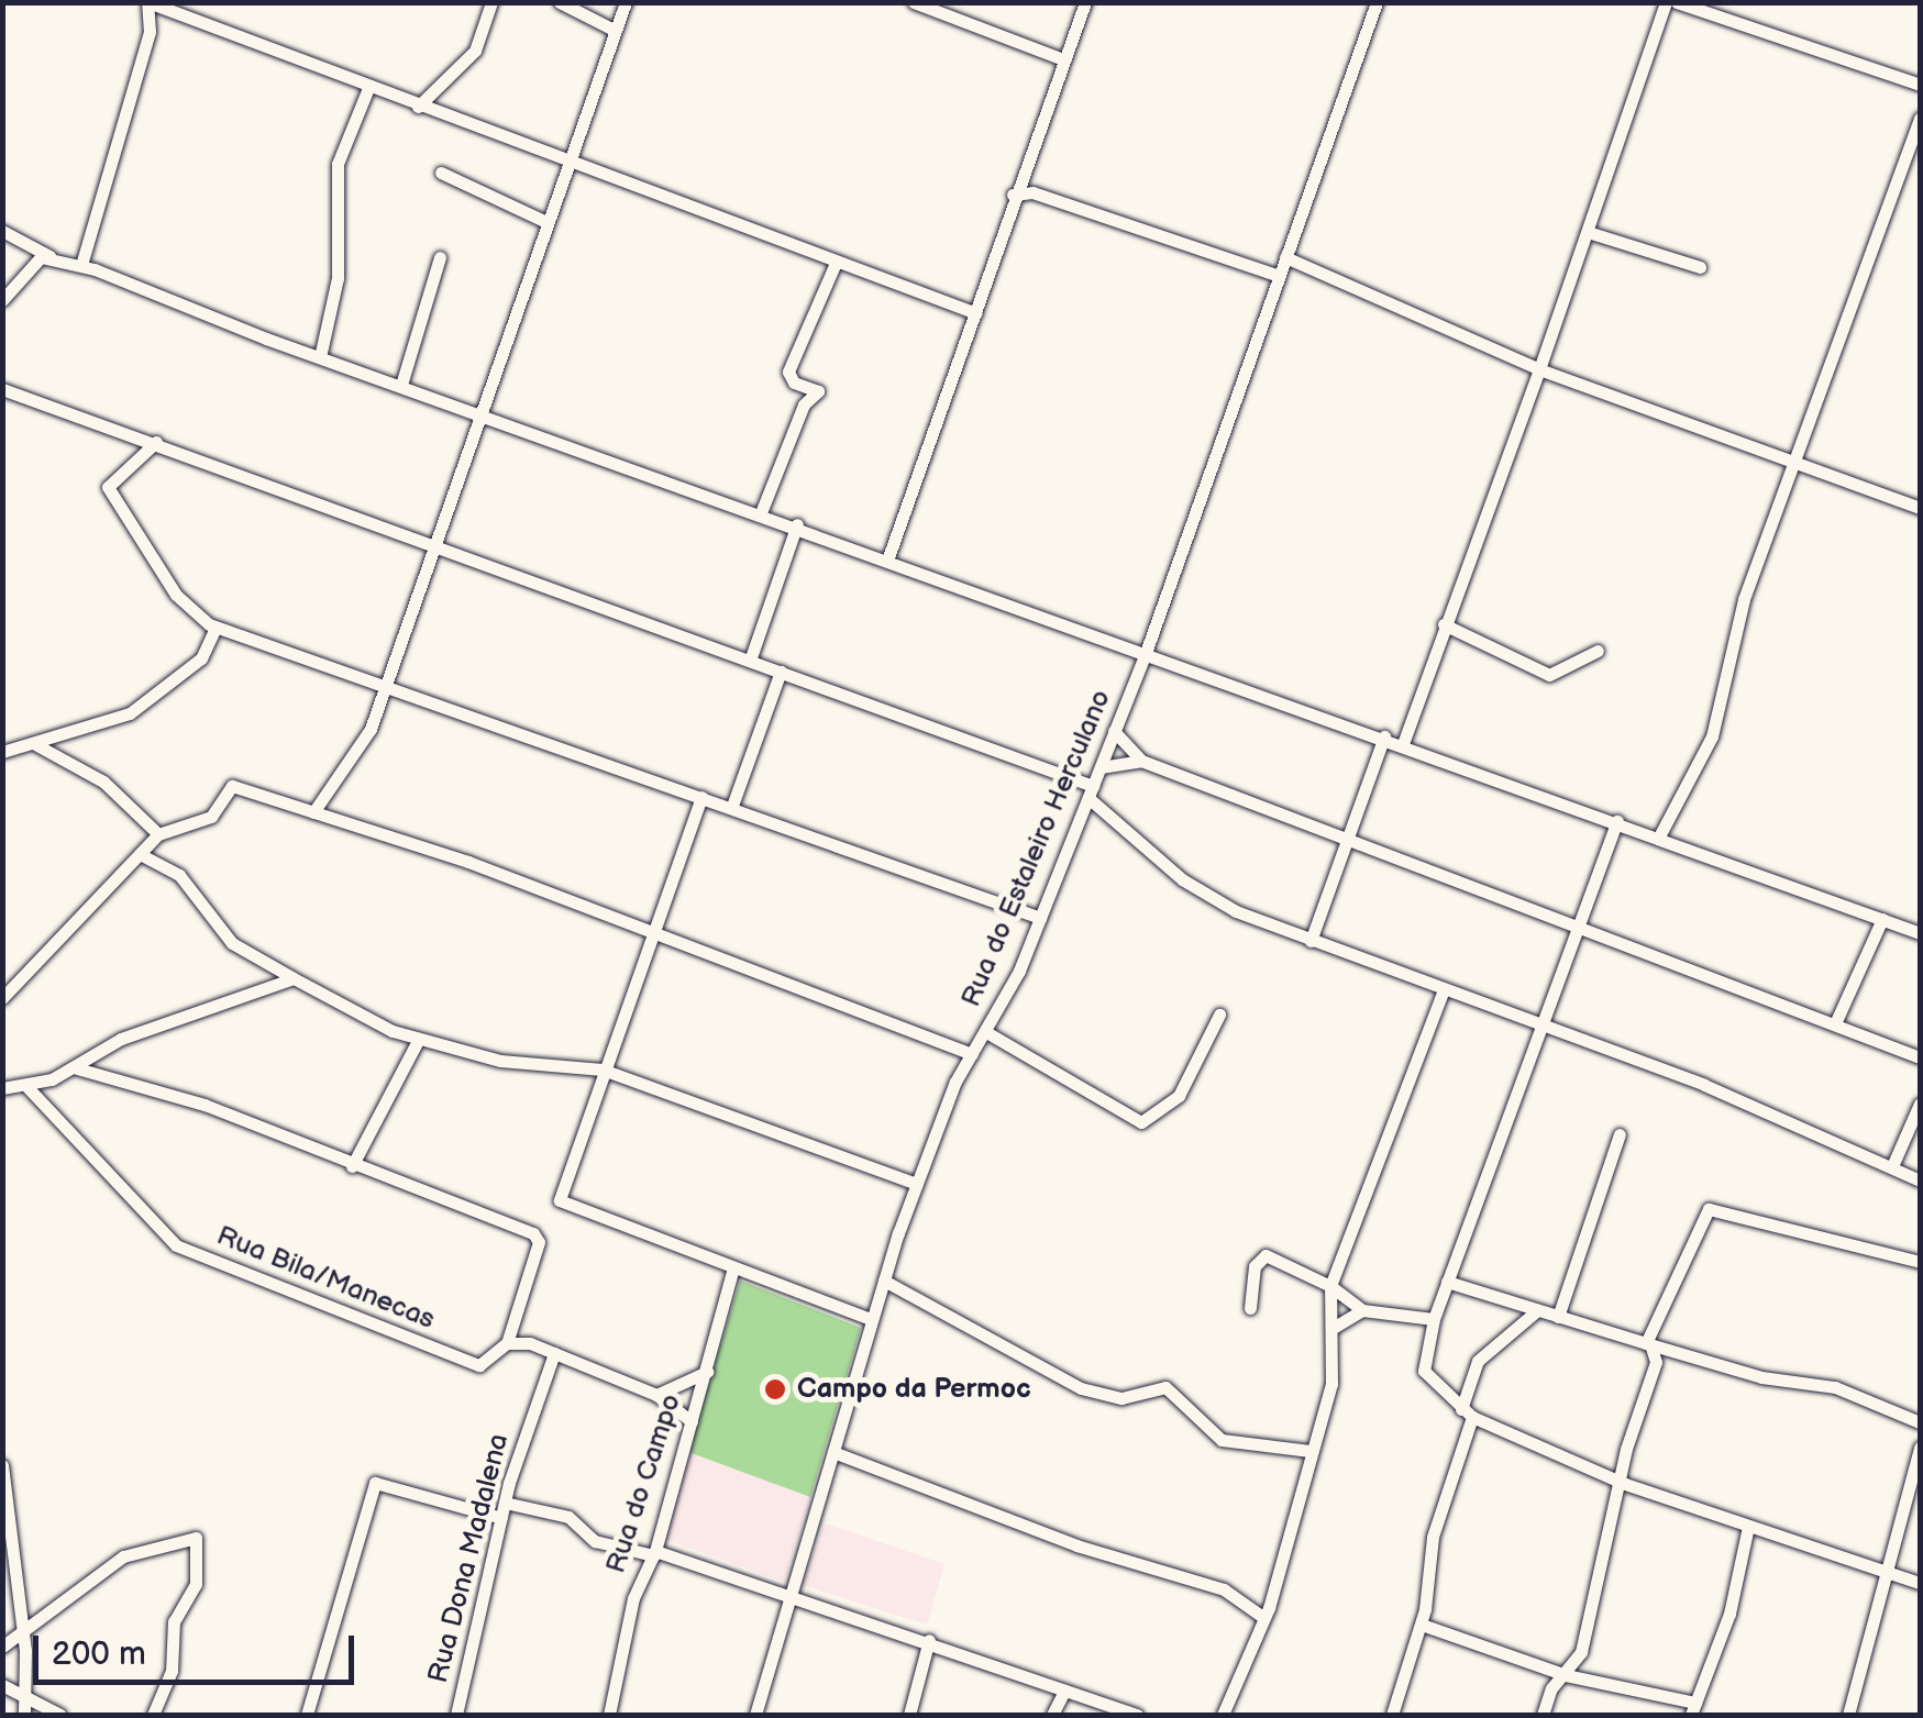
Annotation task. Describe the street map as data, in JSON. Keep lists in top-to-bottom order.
{
  "streets": {
    "street": [
      "Rua do Estaleiro Herculano",
      "Rua Bila/Manecas",
      "Rua do Campo",
      "Rua Dona Madalena"
    ]
  },
  "crossings": [
    ["Rua Bila/Manecas", "Rua do Campo"],
    ["Rua Bila/Manecas", "Rua Dona Madalena"]
  ],
  "places": ["Campo da Permoc"],
  "scale_bar": "200 m"
}
